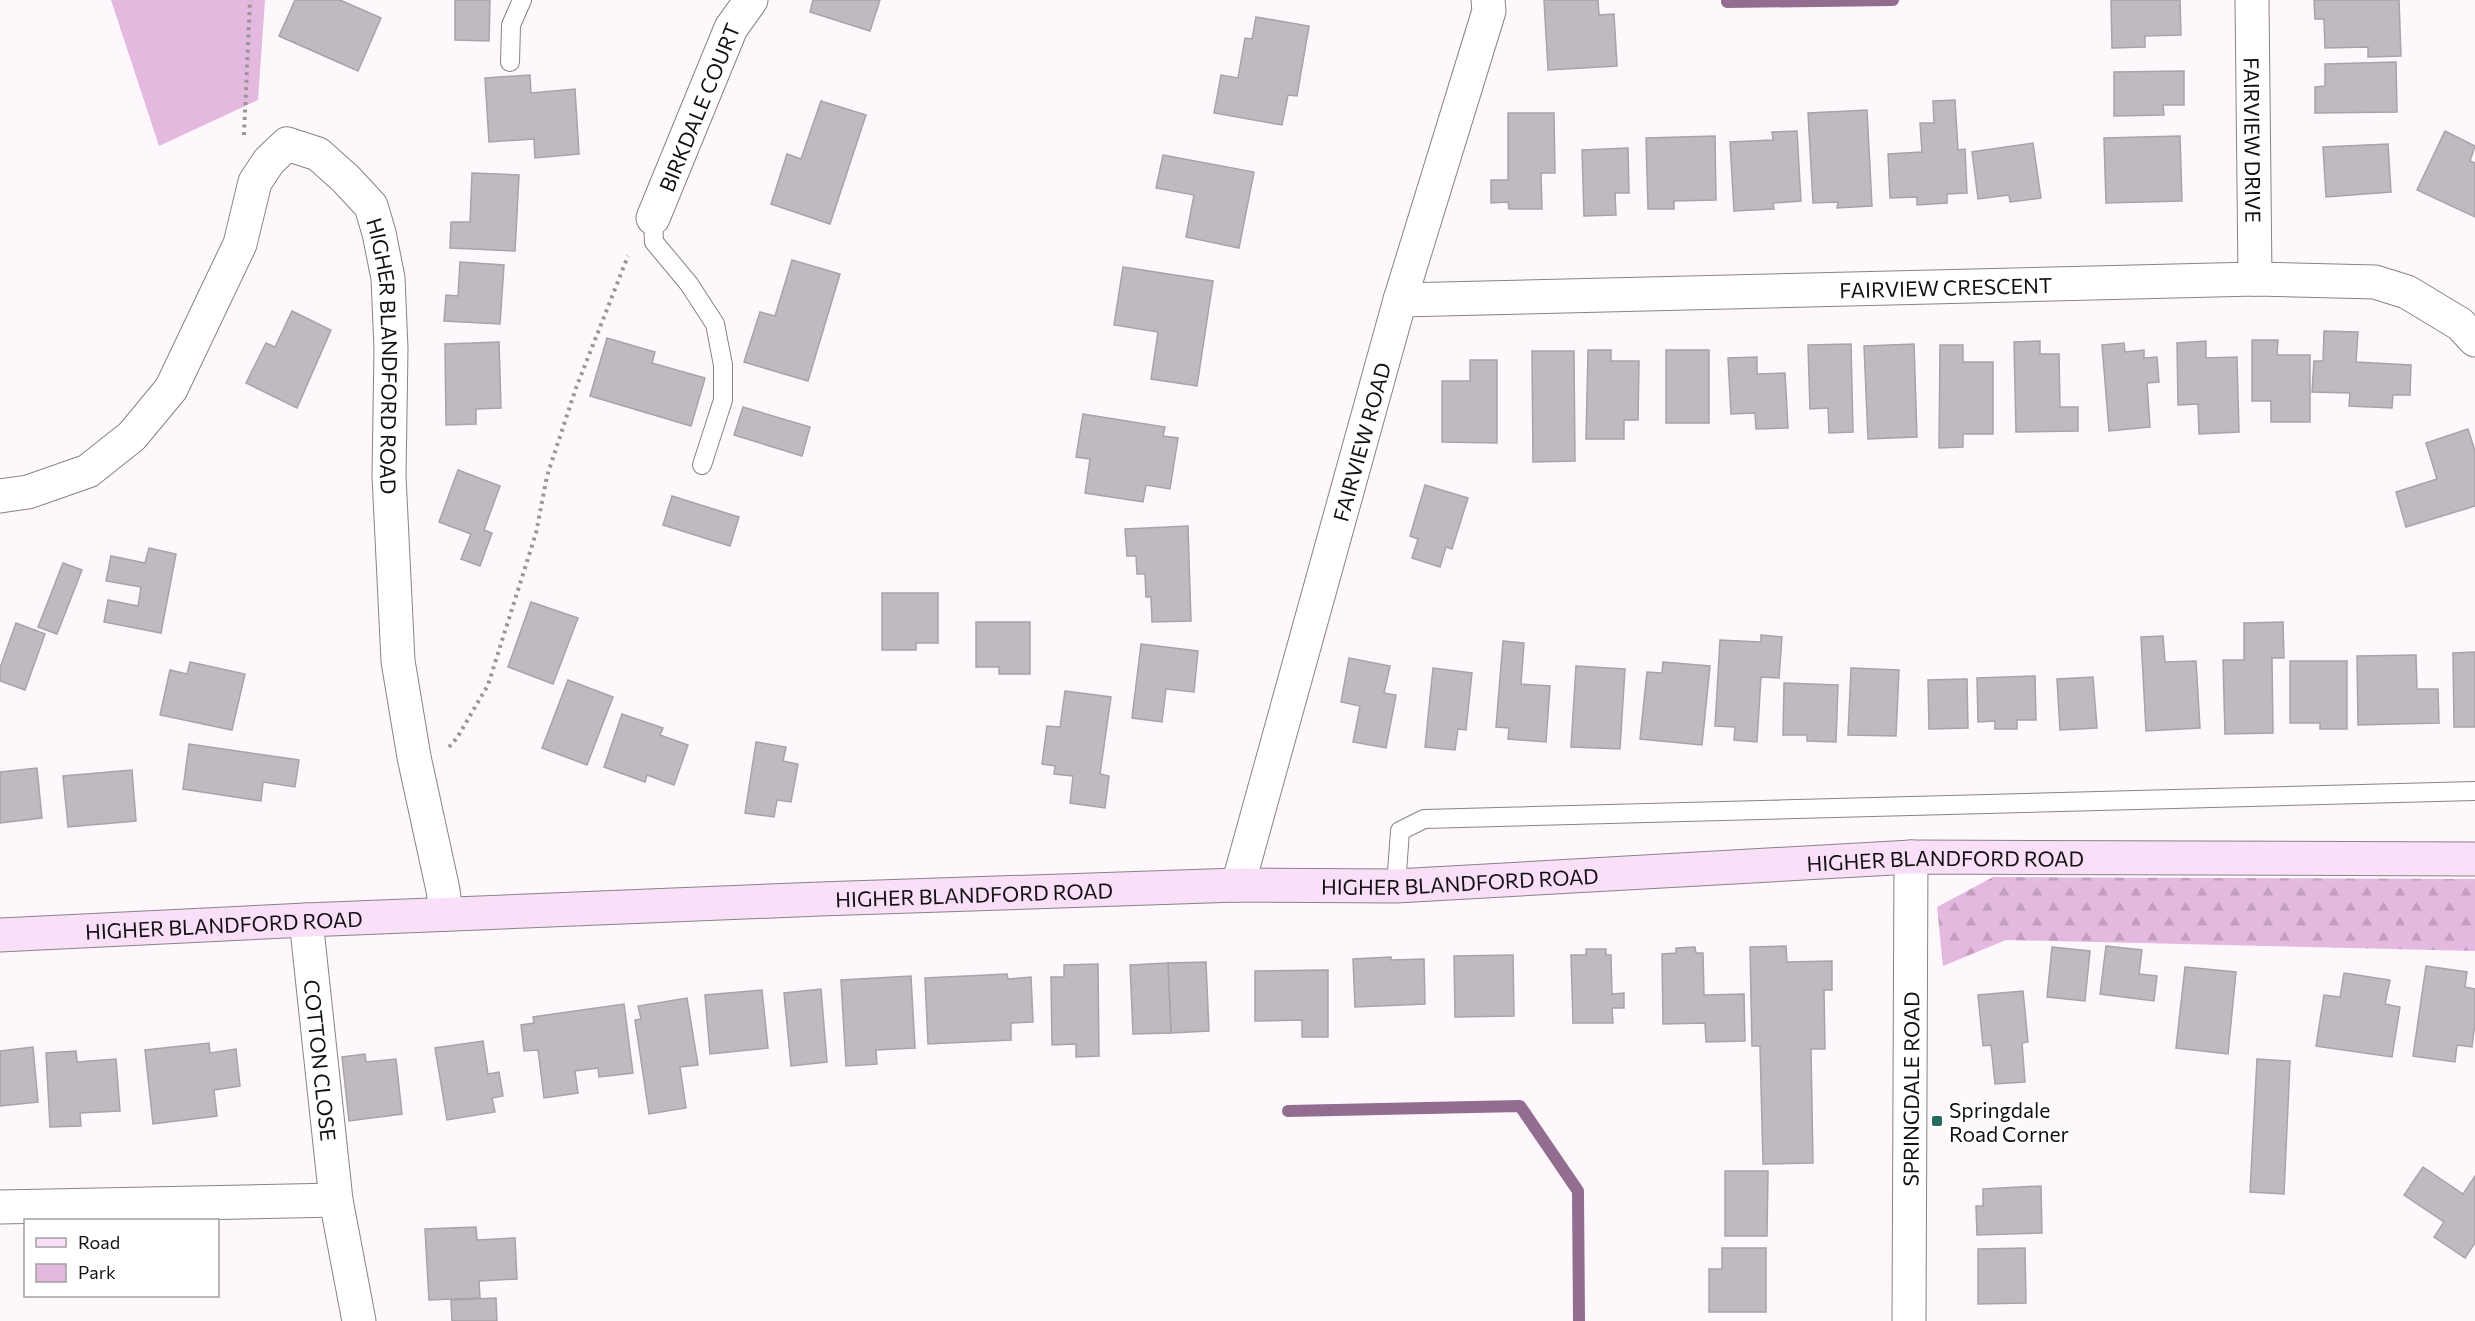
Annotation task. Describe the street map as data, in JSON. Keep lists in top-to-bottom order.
{
  "streets": {
    "main road": ["HIGHER BLANDFORD ROAD"],
    "street": [
      "BIRKDALE COURT",
      "FAIRVIEW DRIVE",
      "FAIRVIEW CRESCENT",
      "FAIRVIEW ROAD",
      "COTTON CLOSE",
      "SPRINGDALE ROAD"
    ]
  },
  "crossings": [
    ["FAIRVIEW DRIVE", "FAIRVIEW CRESCENT"],
    ["FAIRVIEW CRESCENT", "FAIRVIEW ROAD"],
    ["HIGHER BLANDFORD ROAD", "FAIRVIEW ROAD"],
    ["HIGHER BLANDFORD ROAD", "COTTON CLOSE"],
    ["HIGHER BLANDFORD ROAD", "SPRINGDALE ROAD"]
  ],
  "places": {
    "transit": ["Springdale Road Corner"]
  },
  "legend": ["Road", "Park"]
}
